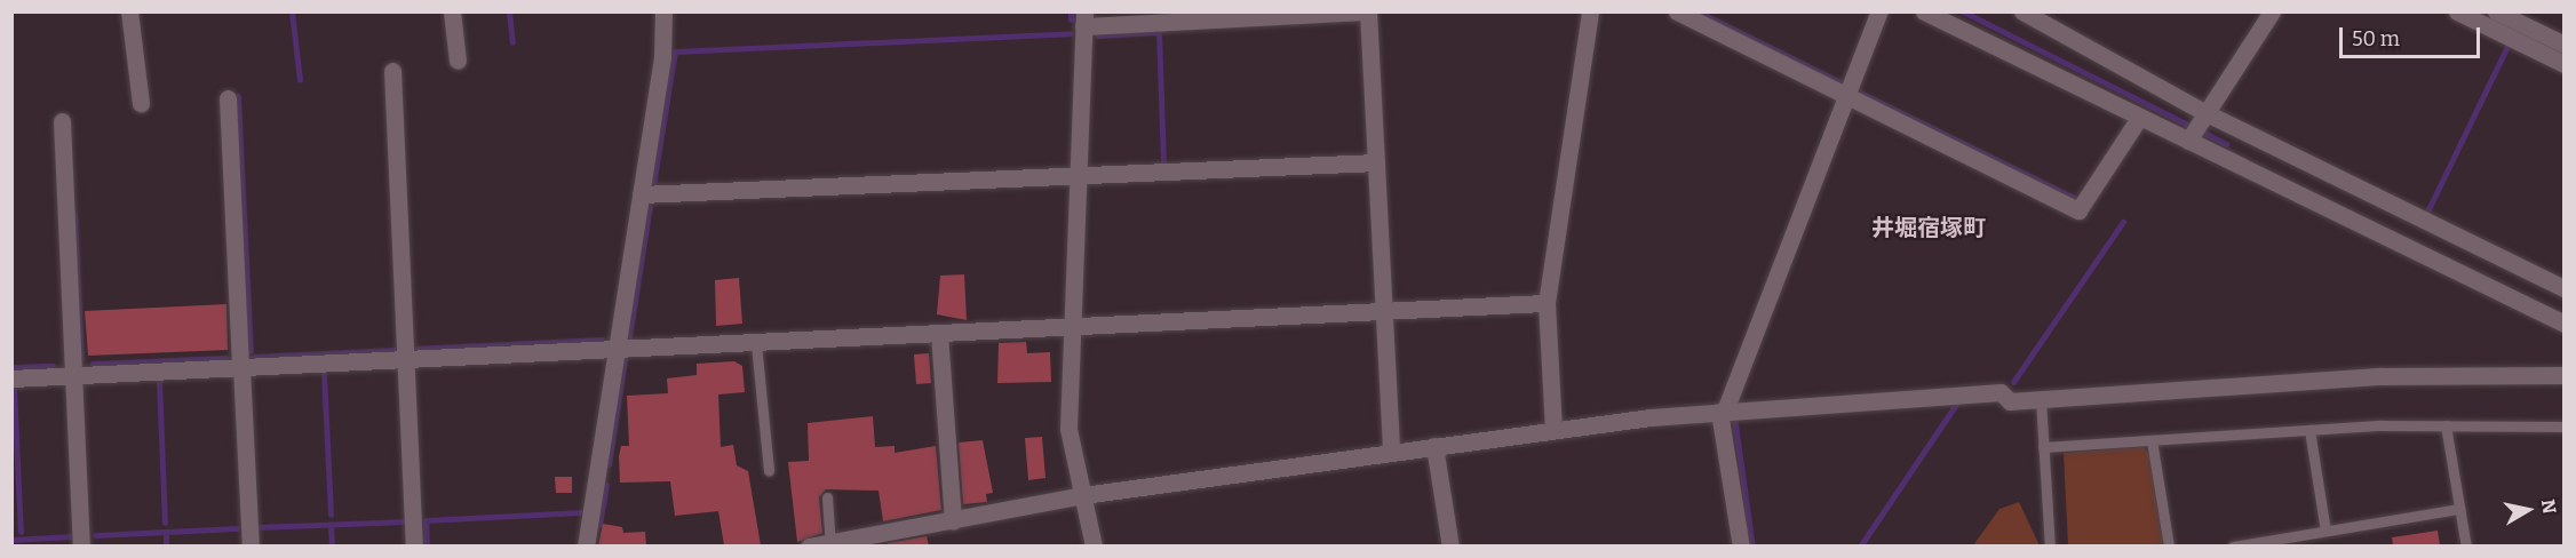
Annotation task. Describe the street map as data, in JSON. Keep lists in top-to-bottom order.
{
  "districts": ["井堀宿塚町"],
  "scale_bar": "50 m",
  "north": "right"
}
